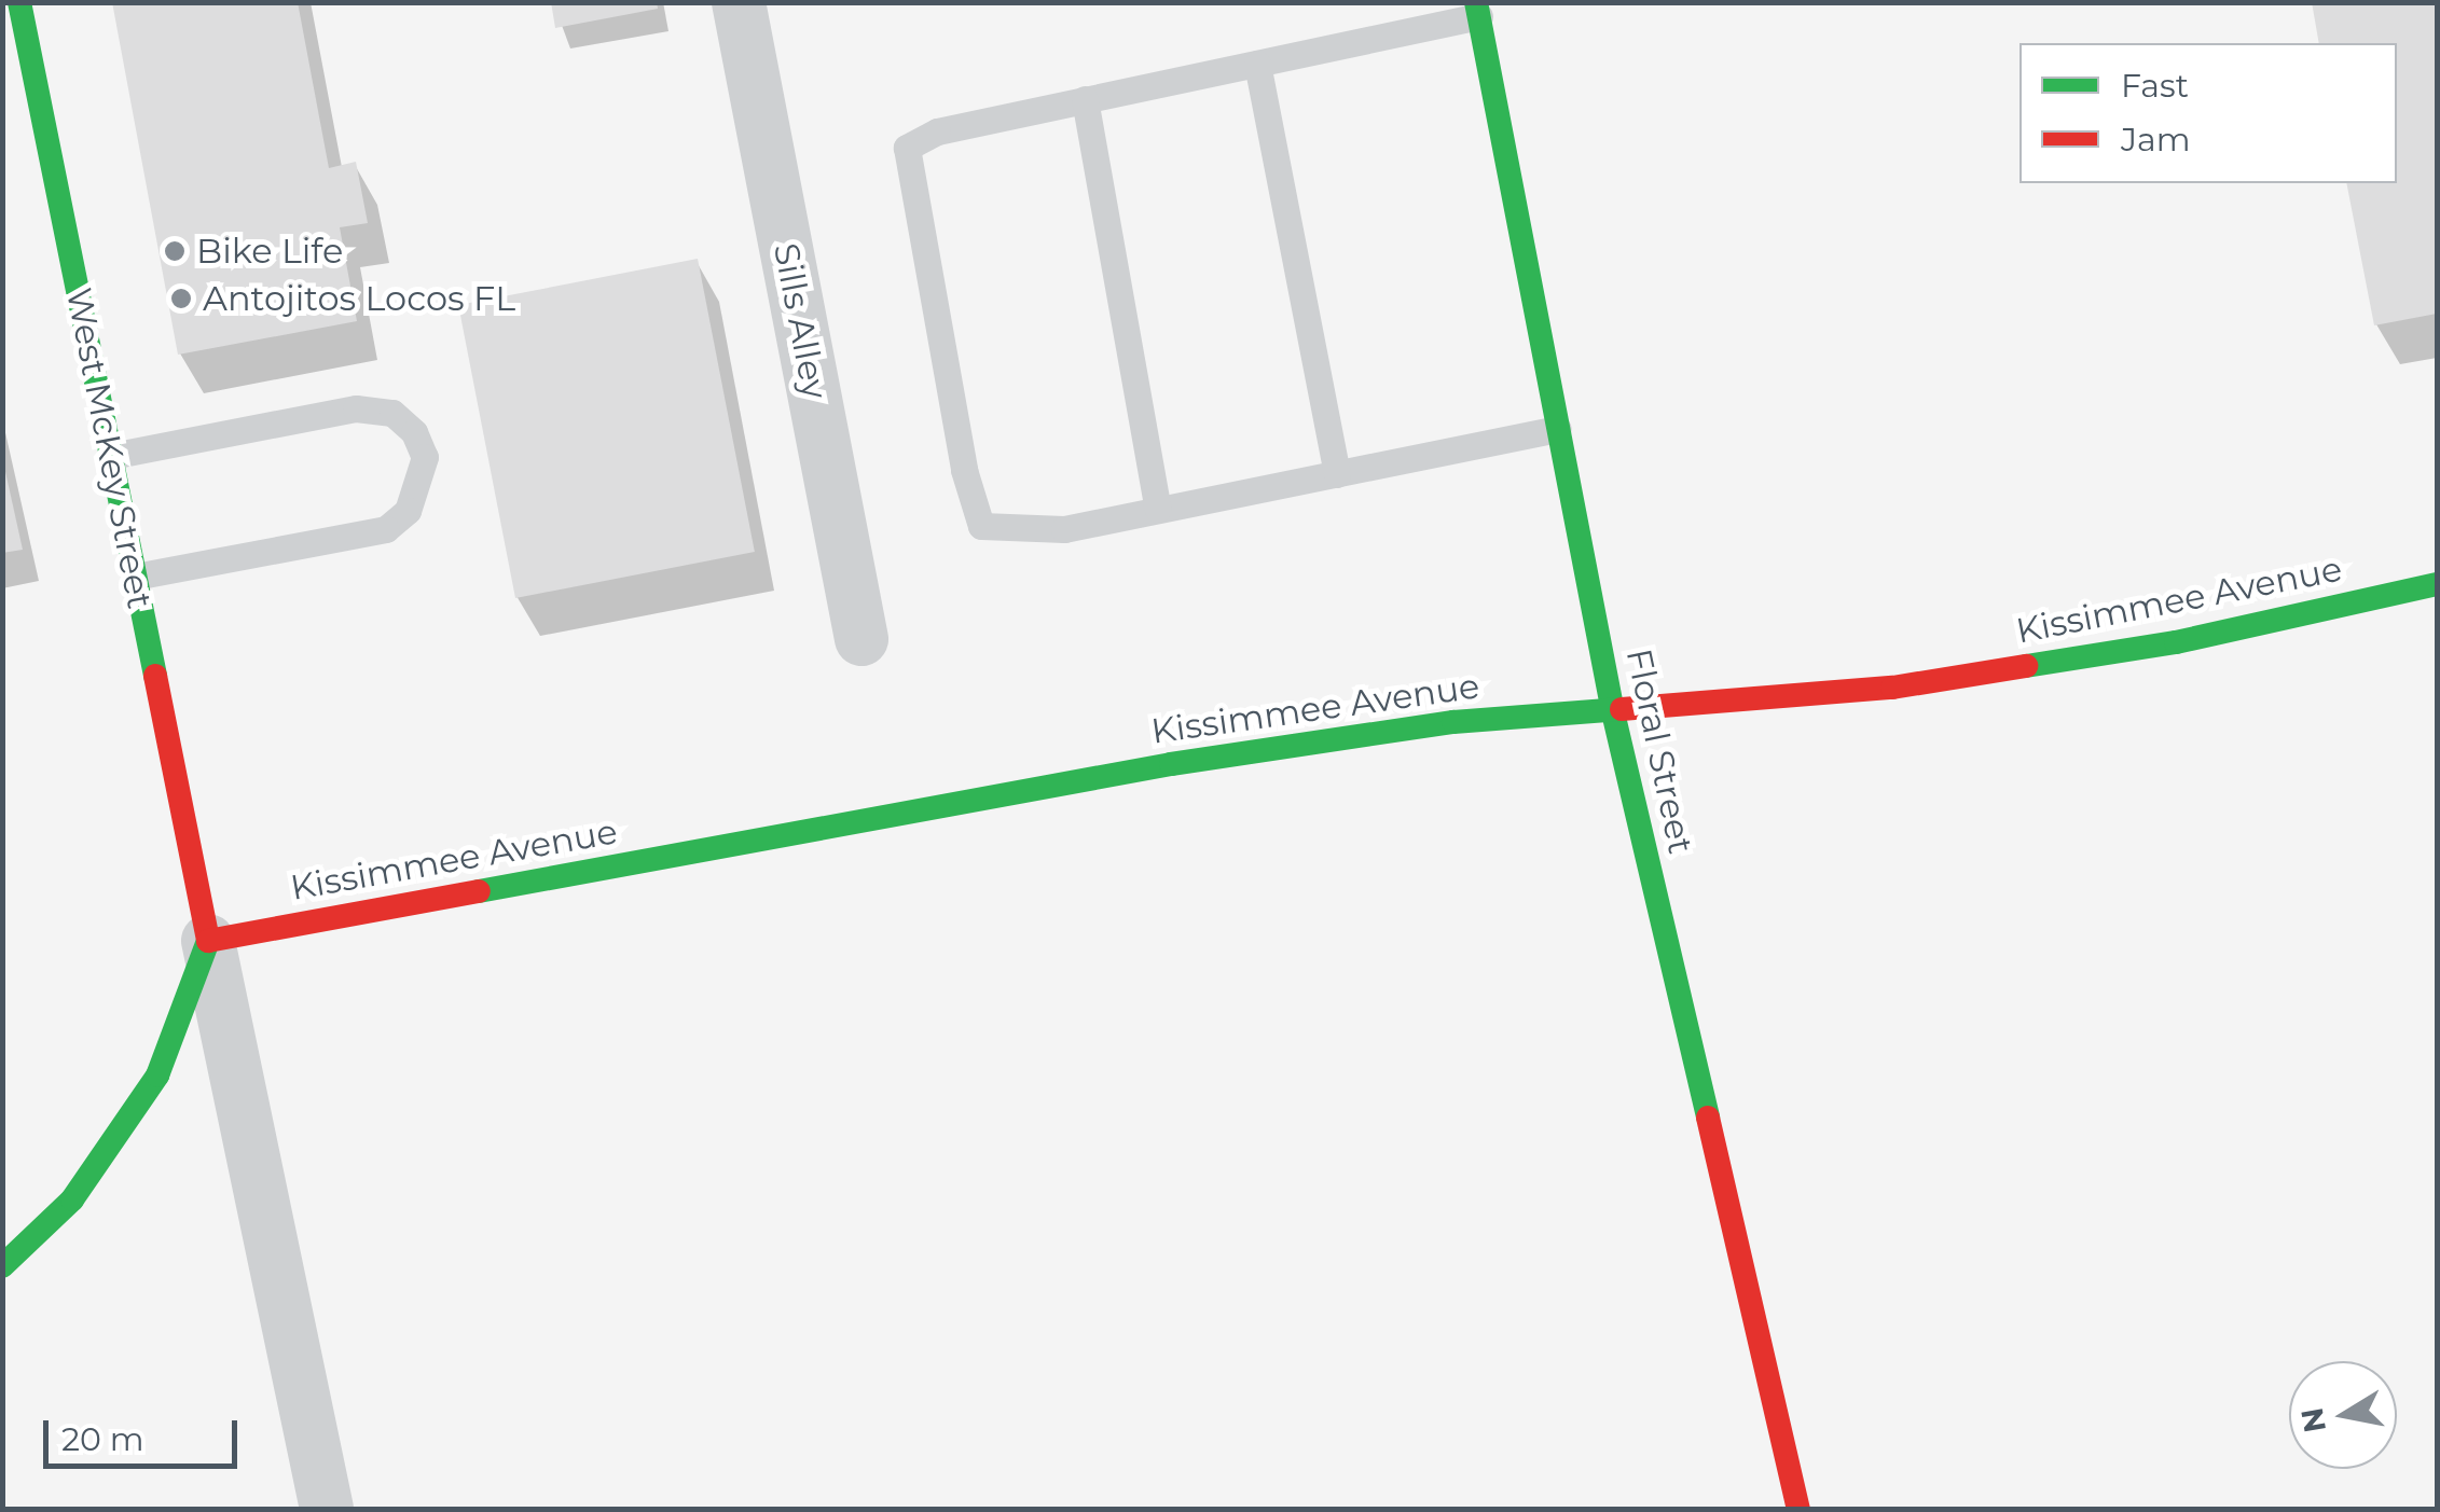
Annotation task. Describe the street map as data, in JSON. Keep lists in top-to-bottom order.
{
  "streets": {
    "street": [
      "Sills Alley",
      "West McKey Street",
      "Kissimmee Avenue",
      "Floral Street"
    ]
  },
  "crossings": [
    ["West McKey Street", "Kissimmee Avenue"],
    ["Kissimmee Avenue", "Floral Street"]
  ],
  "places": ["Bike Life", "Antojitos Locos FL"],
  "legend": ["Fast", "Jam"],
  "scale_bar": "20 m",
  "north": "left"
}
